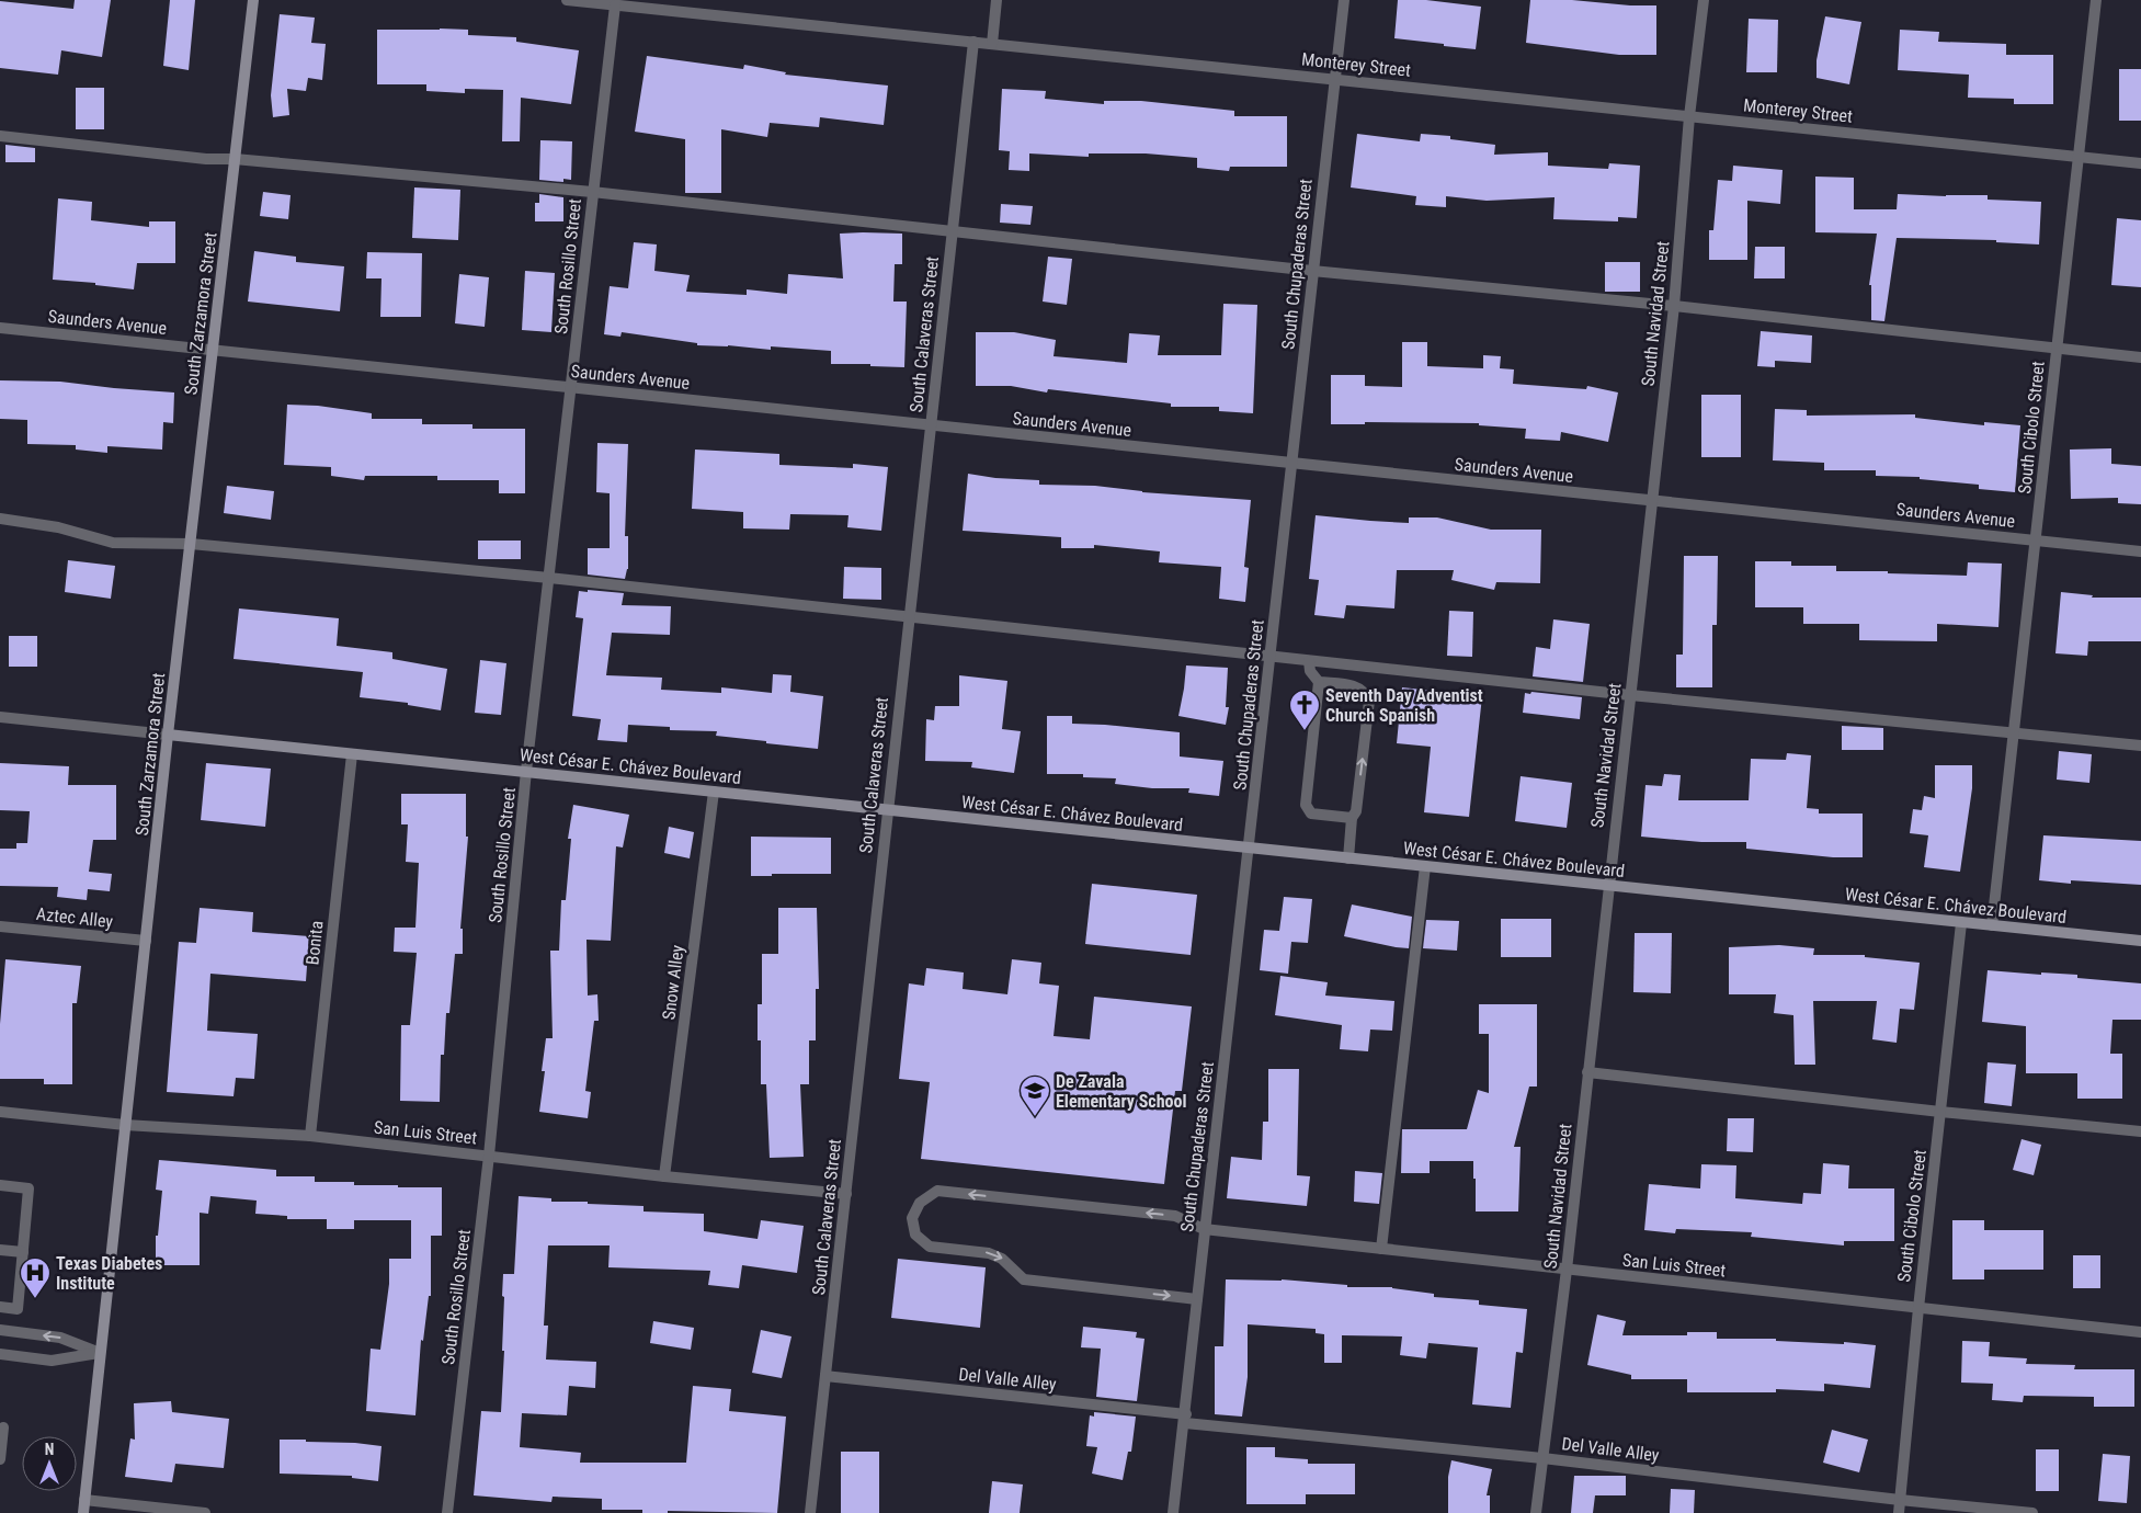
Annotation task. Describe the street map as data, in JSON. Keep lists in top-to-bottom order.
{
  "streets": {
    "street": [
      "Monterey Street",
      "South Chupaderas Street",
      "South Rosillo Street",
      "South Zarzamora Street",
      "South Navidad Street",
      "Saunders Avenue",
      "South Calaveras Street",
      "South Cibolo Street",
      "West César E. Chávez Boulevard",
      "Aztec Alley",
      "Bonita",
      "Snow Alley",
      "San Luis Street",
      "Del Valle Alley"
    ]
  },
  "crossings": [
    ["Monterey Street", "South Chupaderas Street"],
    ["Monterey Street", "South Rosillo Street"],
    ["Monterey Street", "South Navidad Street"],
    ["Monterey Street", "South Calaveras Street"],
    ["Monterey Street", "South Cibolo Street"],
    ["South Chupaderas Street", "Saunders Avenue"],
    ["South Chupaderas Street", "West César E. Chávez Boulevard"],
    ["South Chupaderas Street", "San Luis Street"],
    ["South Chupaderas Street", "Del Valle Alley"],
    ["South Rosillo Street", "Saunders Avenue"],
    ["South Rosillo Street", "West César E. Chávez Boulevard"],
    ["South Rosillo Street", "San Luis Street"],
    ["South Zarzamora Street", "Saunders Avenue"],
    ["South Zarzamora Street", "West César E. Chávez Boulevard"],
    ["South Zarzamora Street", "Aztec Alley"],
    ["South Zarzamora Street", "San Luis Street"],
    ["South Navidad Street", "Saunders Avenue"],
    ["South Navidad Street", "West César E. Chávez Boulevard"],
    ["South Navidad Street", "San Luis Street"],
    ["South Navidad Street", "Del Valle Alley"],
    ["Saunders Avenue", "South Calaveras Street"],
    ["Saunders Avenue", "South Cibolo Street"],
    ["South Calaveras Street", "West César E. Chávez Boulevard"],
    ["South Calaveras Street", "San Luis Street"],
    ["South Calaveras Street", "Del Valle Alley"],
    ["South Cibolo Street", "West César E. Chávez Boulevard"],
    ["South Cibolo Street", "San Luis Street"],
    ["South Cibolo Street", "Del Valle Alley"],
    ["West César E. Chávez Boulevard", "Bonita"],
    ["West César E. Chávez Boulevard", "Snow Alley"],
    ["Bonita", "San Luis Street"],
    ["Snow Alley", "San Luis Street"]
  ],
  "places": {
    "church": ["Seventh Day Adventist Church Spanish"],
    "school or university": ["De Zavala Elementary School"],
    "hospital": ["Texas Diabetes Institute"]
  },
  "north": "top"
}
